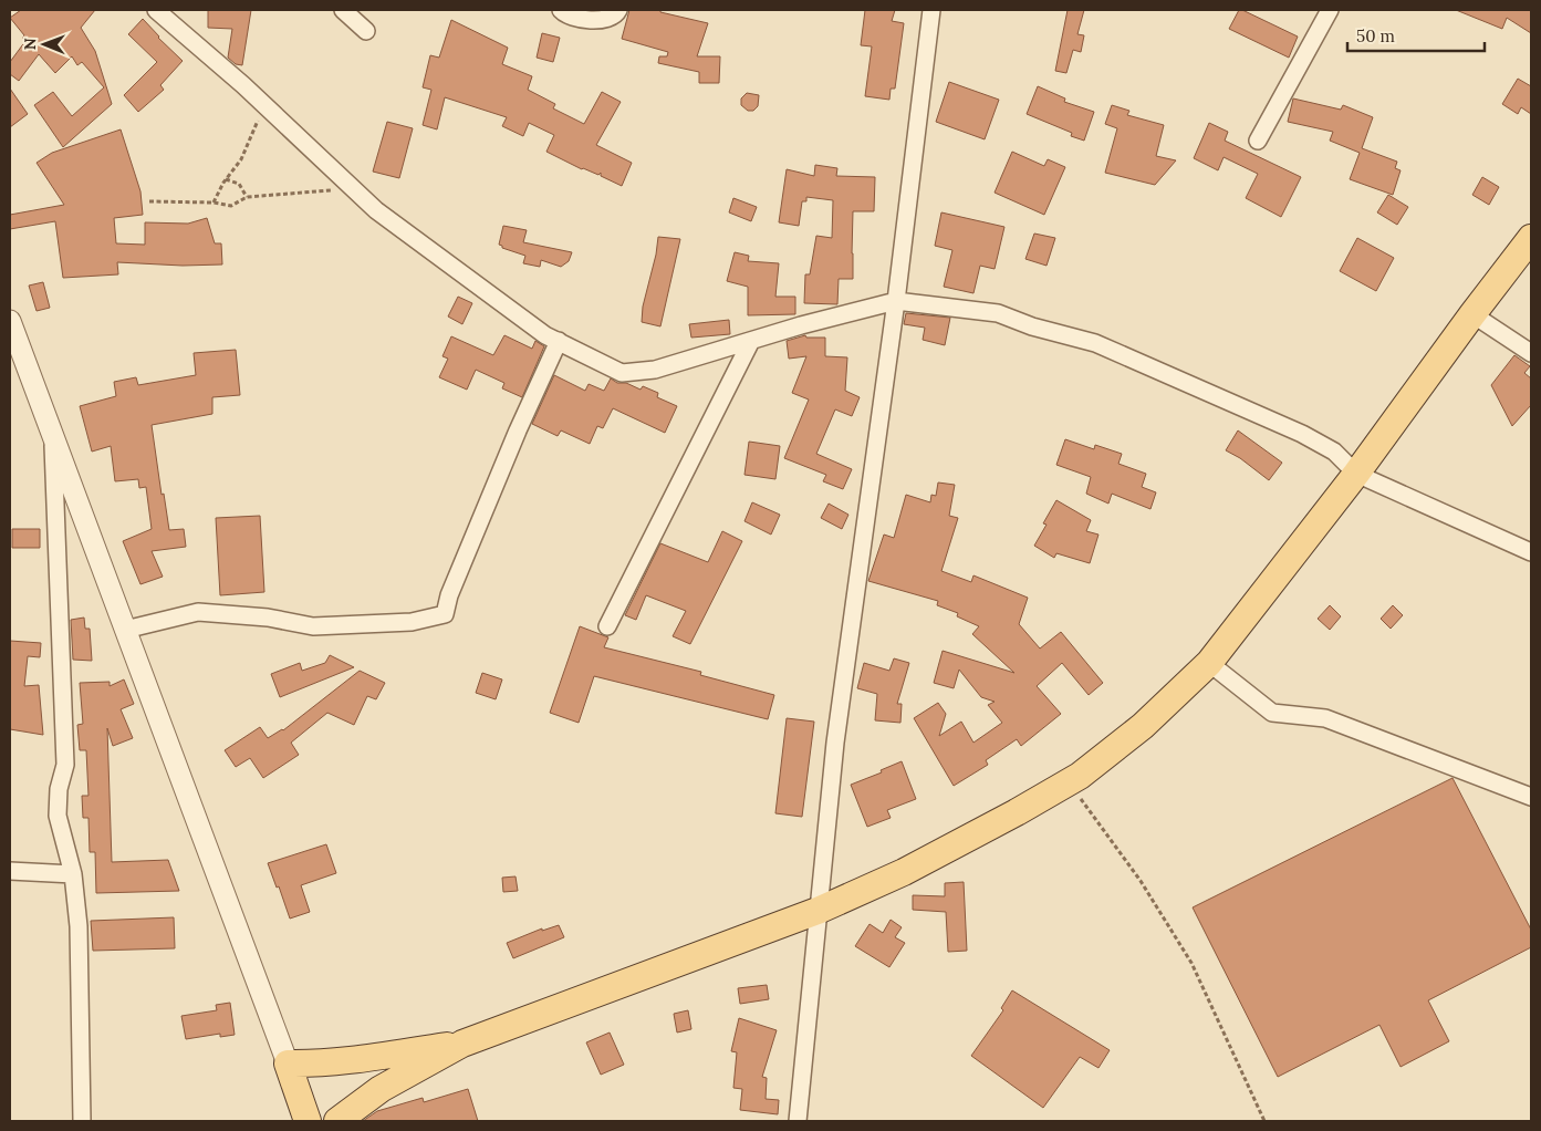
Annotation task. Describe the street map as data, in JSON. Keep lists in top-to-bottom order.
{
  "scale_bar": "50 m",
  "north": "left"
}
